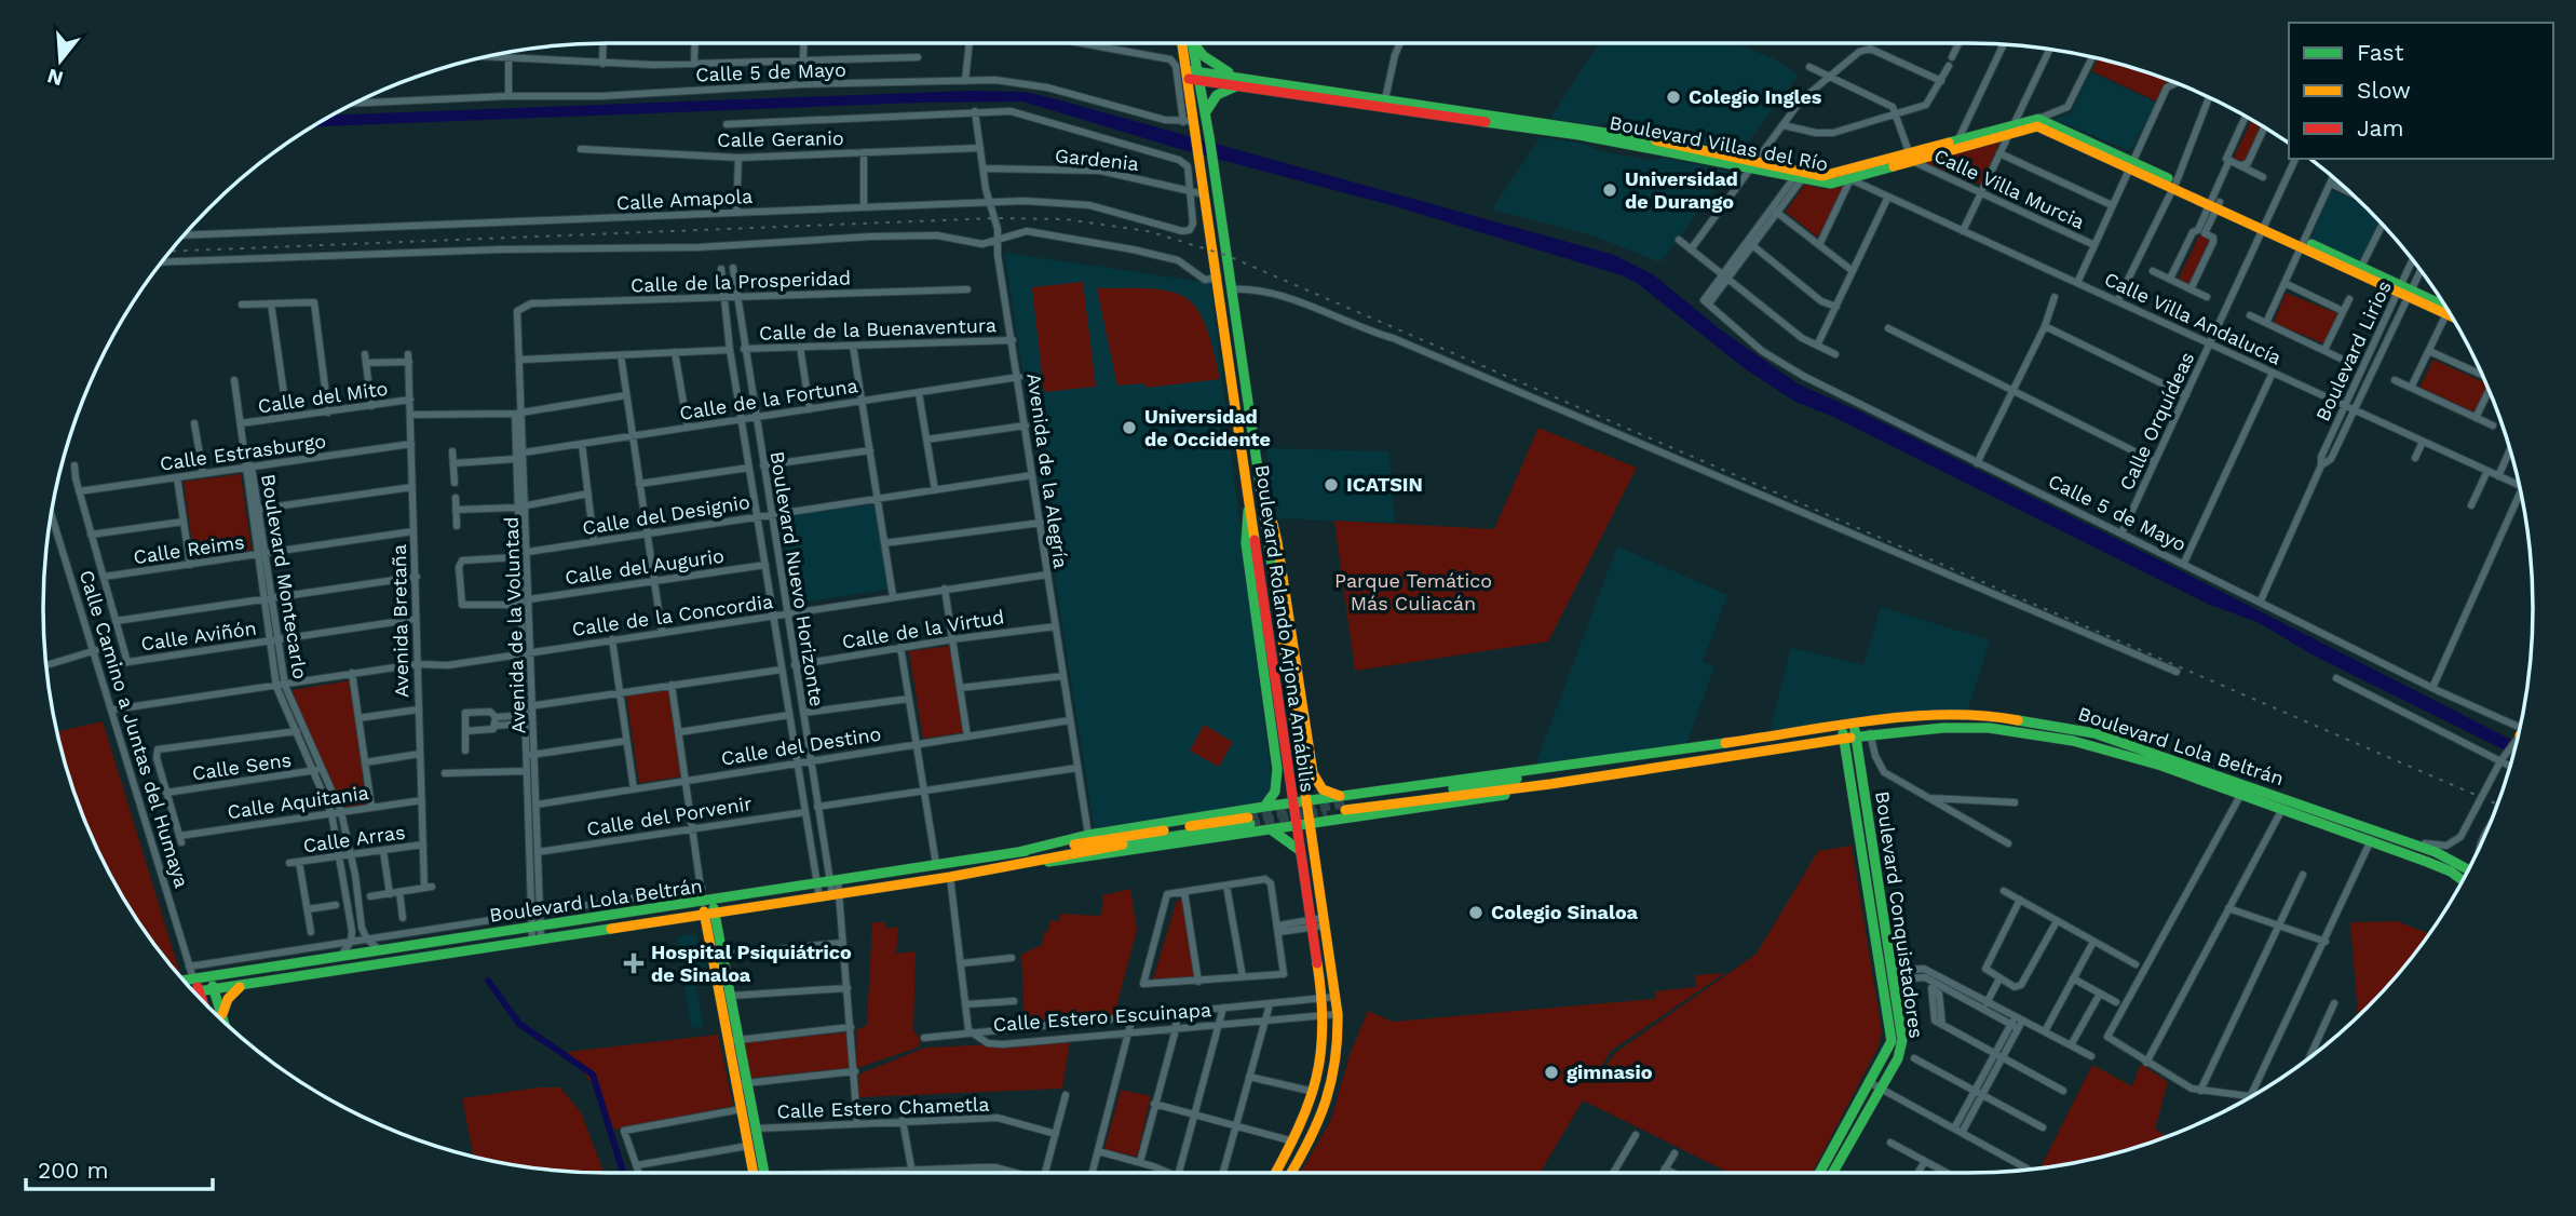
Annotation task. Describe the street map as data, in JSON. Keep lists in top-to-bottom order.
{
  "streets": {
    "main road": [
      "Boulevard Villas del Río",
      "Boulevard Rolando Arjona Amábilis",
      "Boulevard Lola Beltrán",
      "Boulevard Conquistadores"
    ],
    "street": [
      "Calle 5 de Mayo",
      "Calle Geranio",
      "Gardenia",
      "Calle Villa Murcia",
      "Calle Amapola",
      "Calle de la Prosperidad",
      "Calle Villa Andalucía",
      "Calle de la Buenaventura",
      "Boulevard Lirios",
      "Calle del Mito",
      "Calle de la Fortuna",
      "Calle Orquídeas",
      "Calle Estrasburgo",
      "Avenida de la Alegría",
      "Calle del Designio",
      "Calle Reims",
      "Calle del Augurio",
      "Boulevard Montecarlo",
      "Boulevard Nuevo Horizonte",
      "Calle de la Concordia",
      "Avenida Bretaña",
      "Avenida de la Voluntad",
      "Calle de la Virtud",
      "Calle Aviñón",
      "Calle Camino a Juntas del Humaya",
      "Calle del Destino",
      "Calle Sens",
      "Calle Aquitania",
      "Calle del Porvenir",
      "Calle Arras",
      "Calle Estero Escuinapa",
      "Calle Estero Chametla"
    ]
  },
  "crossings": [
    ["Calle 5 de Mayo", "Boulevard Lirios"],
    ["Calle 5 de Mayo", "Calle Orquídeas"],
    ["Calle 5 de Mayo", "Boulevard Rolando Arjona Amábilis"],
    ["Calle Geranio", "Avenida de la Alegría"],
    ["Boulevard Villas del Río", "Calle Villa Murcia"],
    ["Boulevard Villas del Río", "Calle Villa Andalucía"],
    ["Boulevard Villas del Río", "Boulevard Lirios"],
    ["Boulevard Villas del Río", "Calle Orquídeas"],
    ["Boulevard Villas del Río", "Boulevard Rolando Arjona Amábilis"],
    ["Gardenia", "Calle Amapola"],
    ["Gardenia", "Avenida de la Alegría"],
    ["Gardenia", "Boulevard Rolando Arjona Amábilis"],
    ["Calle Amapola", "Avenida de la Alegría"],
    ["Calle de la Prosperidad", "Boulevard Nuevo Horizonte"],
    ["Calle de la Prosperidad", "Avenida de la Voluntad"],
    ["Calle Villa Andalucía", "Boulevard Lirios"],
    ["Calle Villa Andalucía", "Calle Orquídeas"],
    ["Calle de la Buenaventura", "Avenida de la Alegría"],
    ["Calle de la Buenaventura", "Boulevard Nuevo Horizonte"],
    ["Calle del Mito", "Boulevard Montecarlo"],
    ["Calle del Mito", "Avenida Bretaña"],
    ["Calle del Mito", "Avenida de la Voluntad"],
    ["Calle de la Fortuna", "Avenida de la Alegría"],
    ["Calle de la Fortuna", "Boulevard Nuevo Horizonte"],
    ["Calle de la Fortuna", "Avenida de la Voluntad"],
    ["Calle Estrasburgo", "Boulevard Montecarlo"],
    ["Calle Estrasburgo", "Avenida Bretaña"],
    ["Avenida de la Alegría", "Calle del Designio"],
    ["Avenida de la Alegría", "Calle de la Concordia"],
    ["Avenida de la Alegría", "Calle de la Virtud"],
    ["Avenida de la Alegría", "Calle del Destino"],
    ["Avenida de la Alegría", "Boulevard Lola Beltrán"],
    ["Calle del Designio", "Boulevard Nuevo Horizonte"],
    ["Calle del Designio", "Avenida de la Voluntad"],
    ["Calle Reims", "Boulevard Montecarlo"],
    ["Calle Reims", "Avenida Bretaña"],
    ["Calle del Augurio", "Boulevard Nuevo Horizonte"],
    ["Calle del Augurio", "Avenida de la Voluntad"],
    ["Boulevard Montecarlo", "Calle de la Concordia"],
    ["Boulevard Montecarlo", "Calle Aviñón"],
    ["Boulevard Montecarlo", "Calle Sens"],
    ["Boulevard Montecarlo", "Calle Aquitania"],
    ["Boulevard Montecarlo", "Calle Arras"],
    ["Boulevard Nuevo Horizonte", "Calle de la Concordia"],
    ["Boulevard Nuevo Horizonte", "Calle de la Virtud"],
    ["Boulevard Nuevo Horizonte", "Calle del Destino"],
    ["Boulevard Nuevo Horizonte", "Boulevard Lola Beltrán"],
    ["Boulevard Nuevo Horizonte", "Calle del Porvenir"],
    ["Boulevard Nuevo Horizonte", "Calle Estero Chametla"],
    ["Calle de la Concordia", "Avenida Bretaña"],
    ["Calle de la Concordia", "Avenida de la Voluntad"],
    ["Calle de la Concordia", "Calle Camino a Juntas del Humaya"],
    ["Avenida Bretaña", "Calle Aviñón"],
    ["Avenida Bretaña", "Calle Aquitania"],
    ["Avenida Bretaña", "Calle Arras"],
    ["Avenida de la Voluntad", "Calle del Destino"],
    ["Avenida de la Voluntad", "Boulevard Lola Beltrán"],
    ["Avenida de la Voluntad", "Calle del Porvenir"],
    ["Boulevard Rolando Arjona Amábilis", "Boulevard Lola Beltrán"],
    ["Boulevard Rolando Arjona Amábilis", "Calle Estero Escuinapa"],
    ["Calle Camino a Juntas del Humaya", "Boulevard Lola Beltrán"],
    ["Boulevard Lola Beltrán", "Boulevard Conquistadores"],
    ["Calle Sens", "Calle Aquitania"]
  ],
  "parks": ["Parque Temático Más Culiacán"],
  "places": {
    "other": [
      "Colegio Ingles",
      "Universidad de Durango",
      "Universidad de Occidente",
      "ICATSIN",
      "Colegio Sinaloa",
      "gimnasio"
    ],
    "health": ["Hospital Psiquiátrico de Sinaloa"]
  },
  "legend": ["Fast", "Slow", "Jam"],
  "scale_bar": "200 m",
  "north": "bottom"
}
